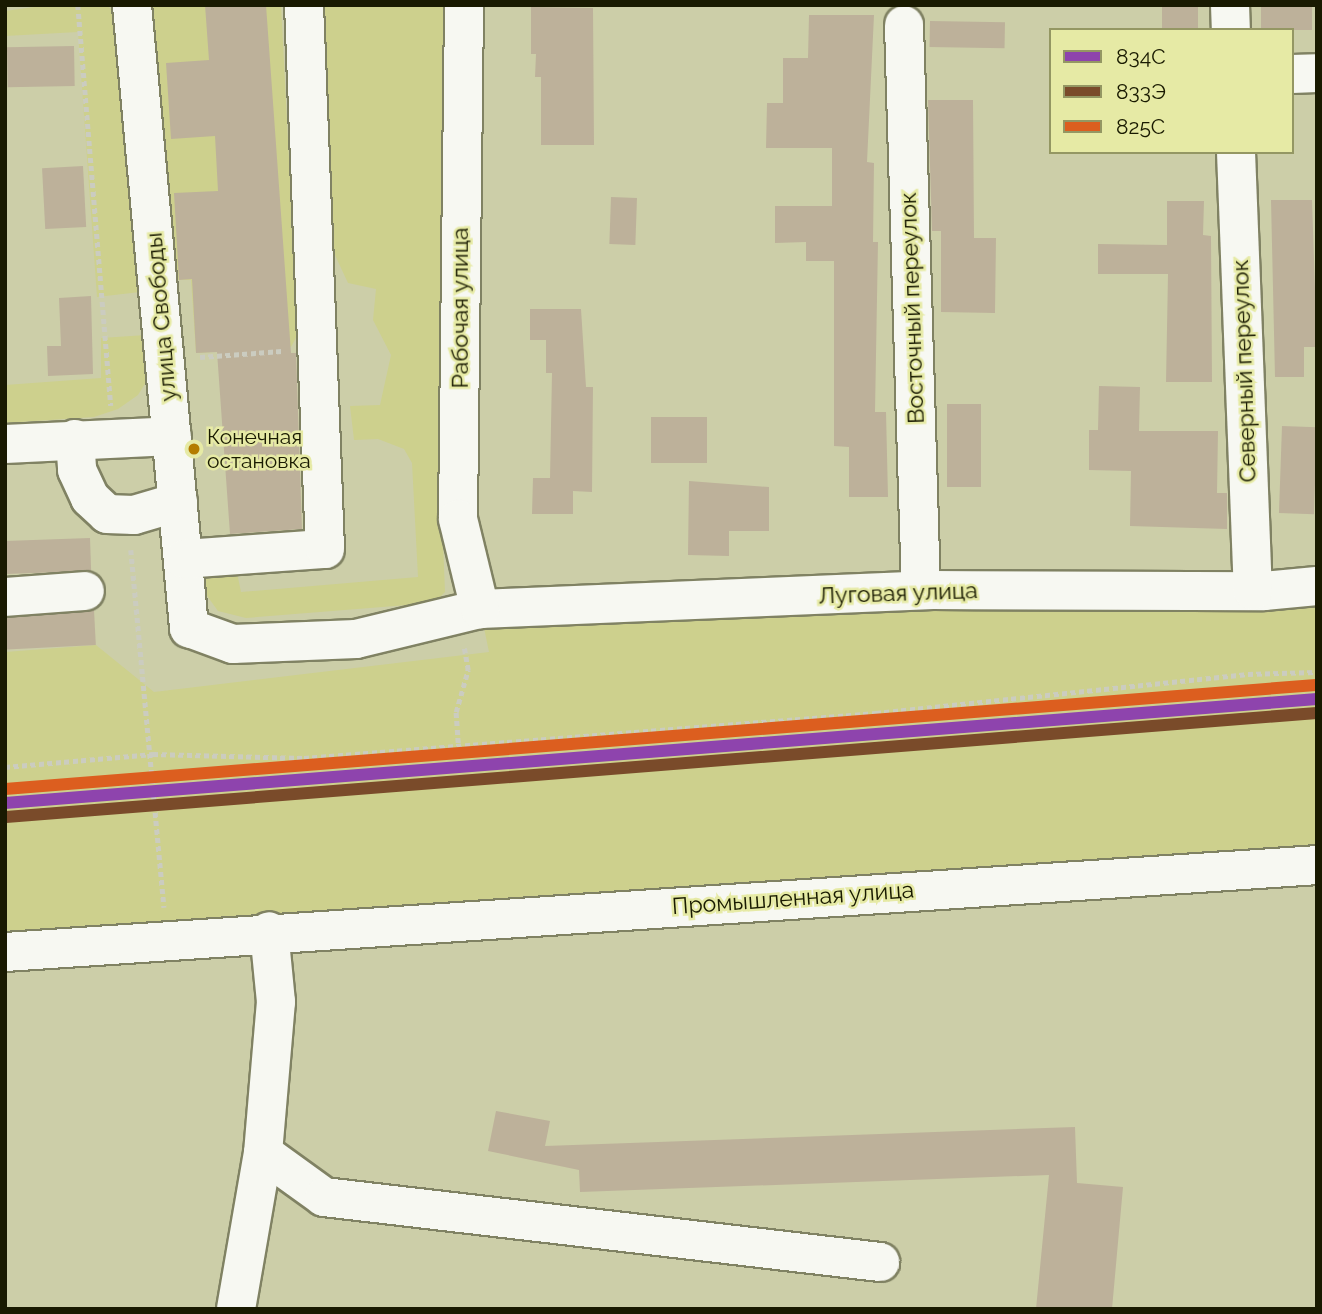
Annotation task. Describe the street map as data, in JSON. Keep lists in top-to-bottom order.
{
  "streets": {
    "street": [
      "Рабочая улица",
      "Восточный переулок",
      "улица Свободы",
      "Северный переулок",
      "Луговая улица",
      "Промышленная улица"
    ]
  },
  "crossings": [
    ["Рабочая улица", "Луговая улица"],
    ["Восточный переулок", "Луговая улица"],
    ["улица Свободы", "Луговая улица"],
    ["Северный переулок", "Луговая улица"]
  ],
  "places": ["Конечная остановка"],
  "lines": ["transit line 825С", "transit line 834С", "transit line 833Э"],
  "legend": ["834С", "833Э", "825С"]
}
